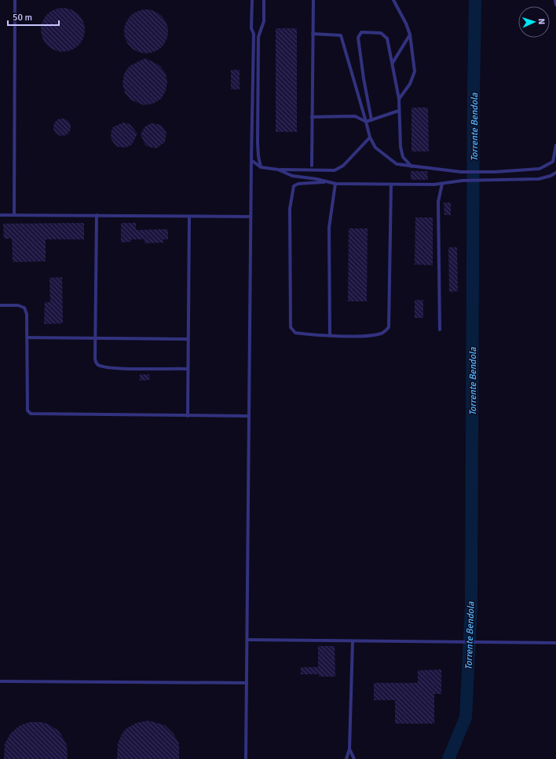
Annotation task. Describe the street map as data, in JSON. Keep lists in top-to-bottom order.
{
  "water": ["Torrente Bendola"],
  "scale_bar": "50 m",
  "north": "right"
}
